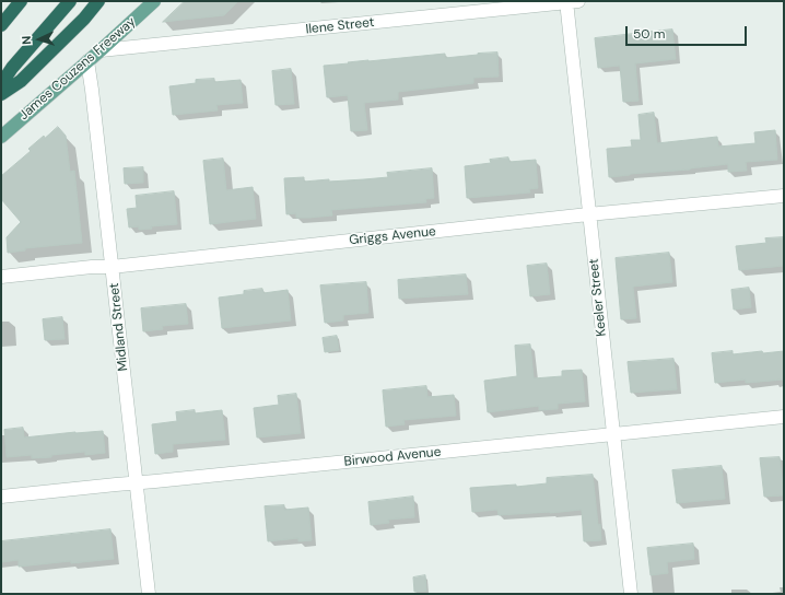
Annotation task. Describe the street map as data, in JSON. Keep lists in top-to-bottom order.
{
  "streets": {
    "main road": ["James Couzens Freeway"],
    "street": [
      "Ilene Street",
      "Griggs Avenue",
      "Keeler Street",
      "Midland Street",
      "Birwood Avenue"
    ]
  },
  "crossings": [
    ["Ilene Street", "James Couzens Freeway"],
    ["Ilene Street", "Keeler Street"],
    ["James Couzens Freeway", "Midland Street"],
    ["Griggs Avenue", "Keeler Street"],
    ["Griggs Avenue", "Midland Street"],
    ["Keeler Street", "Birwood Avenue"],
    ["Midland Street", "Birwood Avenue"]
  ],
  "scale_bar": "50 m",
  "north": "left"
}
